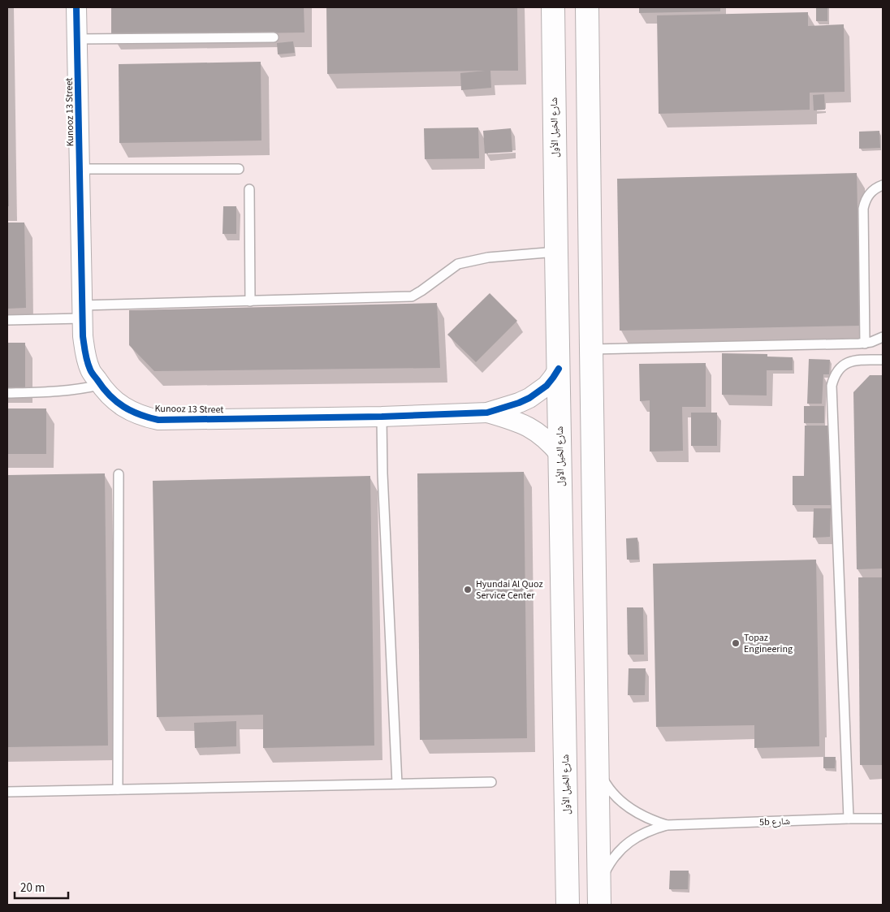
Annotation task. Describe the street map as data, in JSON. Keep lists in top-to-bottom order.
{
  "streets": {
    "main road": ["شارع الخيل الأول"],
    "street": ["Kunooz 13 Street"],
    "lane": ["5b شارع"]
  },
  "crossings": [
    ["Kunooz 13 Street", "شارع الخيل الأول"]
  ],
  "places": ["Hyundai Al Quoz Service Center", "Topaz Engineering"],
  "scale_bar": "20 m"
}
